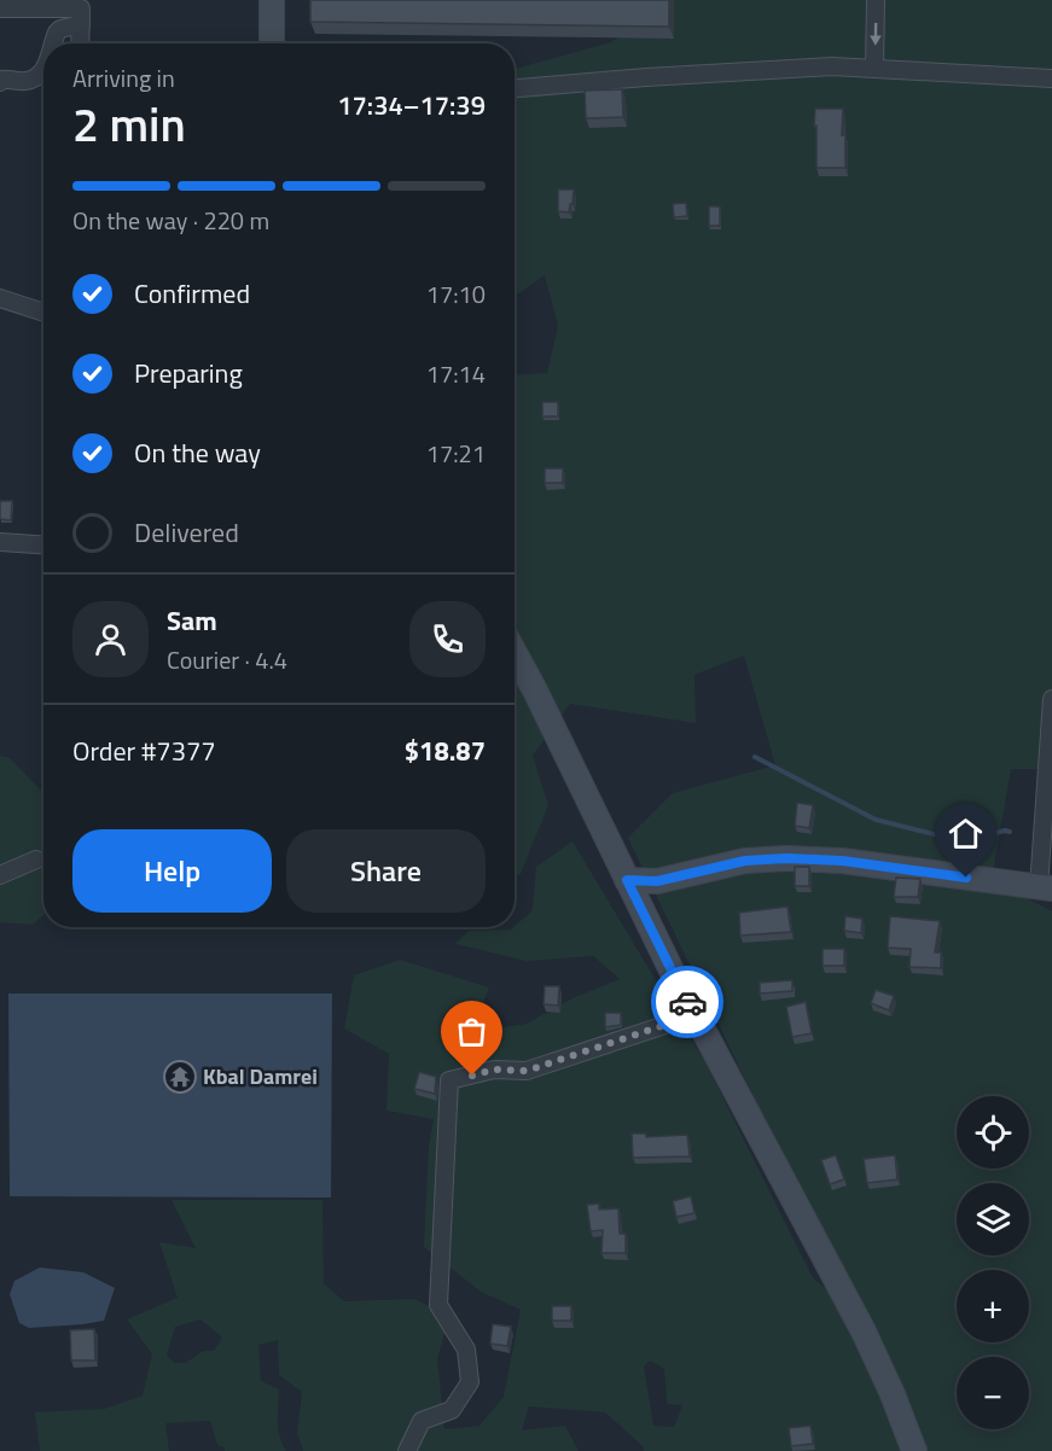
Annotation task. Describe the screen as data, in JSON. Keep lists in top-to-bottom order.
{
  "places": {
    "temple": ["Kbal Damrei"]
  },
  "page": {
    "heading": ["2 min", "Arriving in", "17:34–17:39"],
    "panel": [
      "Sam",
      "Courier · 4.4",
      "Order #7377",
      "$18.87"
    ],
    "bar": "On the way · 220 m",
    "list": [
      ["Confirmed", "17:10"],
      ["Preparing", "17:14"],
      ["On the way", "17:21"],
      "Delivered"
    ],
    "buttons": ["Help", "Share"],
    "map_buttons": ["+", "−"]
  }
}
